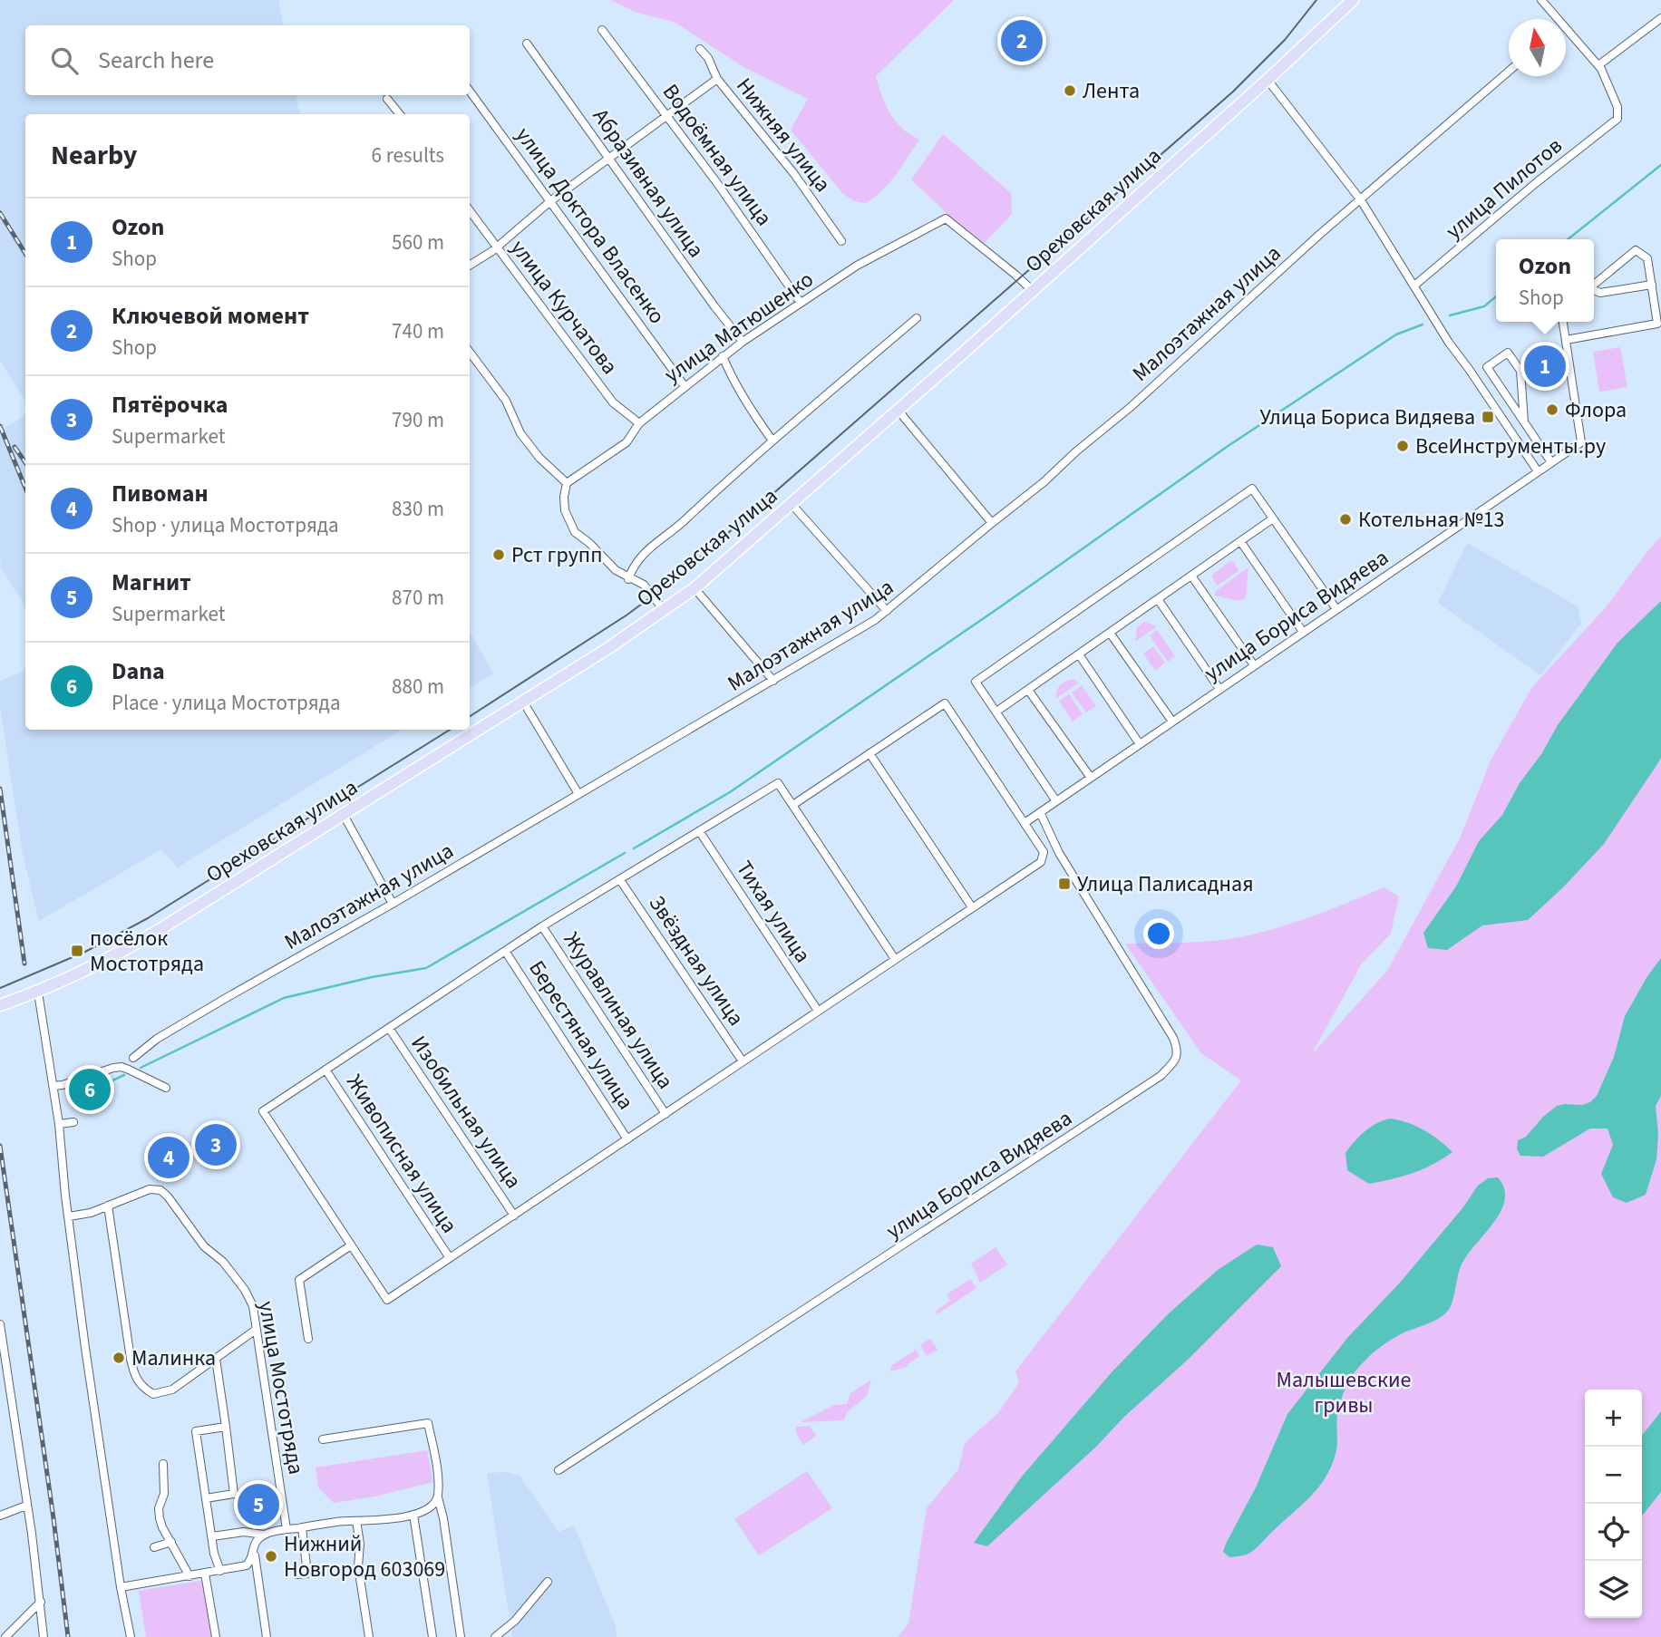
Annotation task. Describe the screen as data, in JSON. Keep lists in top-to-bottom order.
{
  "streets": {
    "main road": ["Ореховская улица"],
    "street": [
      "Нижняя улица",
      "Водоёмная улица",
      "Абразивная улица",
      "улица Пилотов",
      "улица Доктора Власенко",
      "улица Курчатова",
      "Малоэтажная улица",
      "улица Матюшенко",
      "улица Бориса Видяева",
      "Тихая улица",
      "Звёздная улица",
      "Журавлиная улица",
      "Берестяная улица",
      "Изобильная улица",
      "Живописная улица",
      "улица Мостотряда"
    ]
  },
  "crossings": [
    ["Водоёмная улица", "улица Матюшенко"],
    ["Абразивная улица", "улица Матюшенко"],
    ["Ореховская улица", "улица Матюшенко"],
    ["улица Доктора Власенко", "улица Матюшенко"],
    ["улица Курчатова", "улица Матюшенко"]
  ],
  "parks": ["Малышевские гривы"],
  "places": {
    "other": [
      "Лента",
      "Флора",
      "ВсеИнструменты.ру",
      "Котельная №13",
      "Рст групп",
      "Малинка",
      "Нижний Новгород 603069"
    ],
    "transit": ["Улица Бориса Видяева", "Улица Палисадная", "посёлок Мостотряда"]
  },
  "north": "top",
  "page": {
    "pins": [
      "2",
      "1",
      "6",
      "3",
      "4",
      "5"
    ],
    "search": "Search here",
    "heading": ["Nearby", "6 results"],
    "list": [
      {
        "mark": "1",
        "name": "Ozon",
        "note": "Shop",
        "value": "560 m"
      },
      {
        "mark": "2",
        "name": "Ключевой момент",
        "note": "Shop",
        "value": "740 m"
      },
      {
        "mark": "3",
        "name": "Пятёрочка",
        "note": "Supermarket",
        "value": "790 m"
      },
      {
        "mark": "4",
        "name": "Пивоман",
        "note": "Shop · улица Мостотряда",
        "value": "830 m"
      },
      {
        "mark": "5",
        "name": "Магнит",
        "note": "Supermarket",
        "value": "870 m"
      },
      {
        "mark": "6",
        "name": "Dana",
        "note": "Place · улица Мостотряда",
        "value": "880 m"
      }
    ],
    "popup": ["Ozon", "Shop"],
    "map_buttons": ["+", "−"]
  }
}
